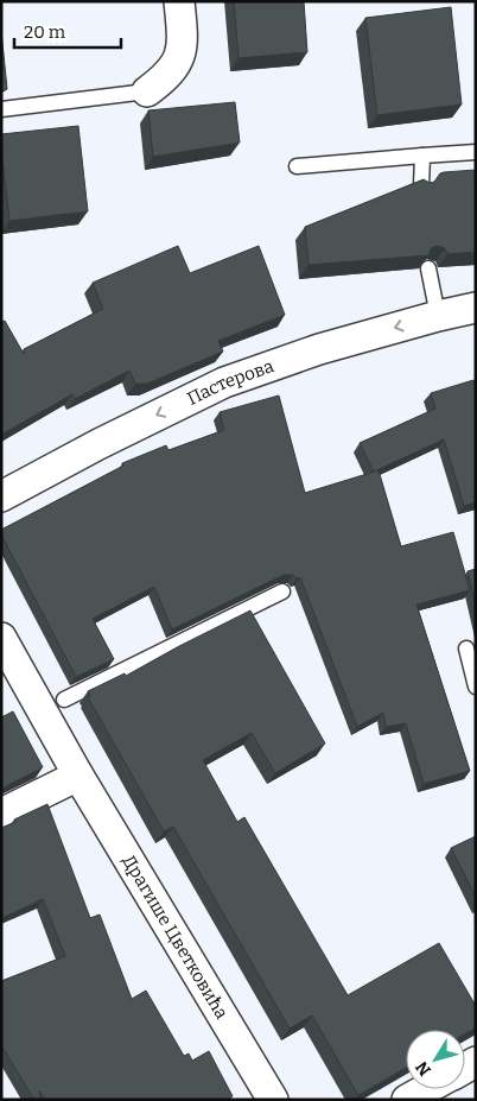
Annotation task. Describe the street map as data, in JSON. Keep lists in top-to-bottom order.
{
  "streets": {
    "street": ["Пастерова", "Драгише Цветковића"]
  },
  "one_way": ["Пастерова"],
  "scale_bar": "20 m",
  "north": "bottom left"
}
